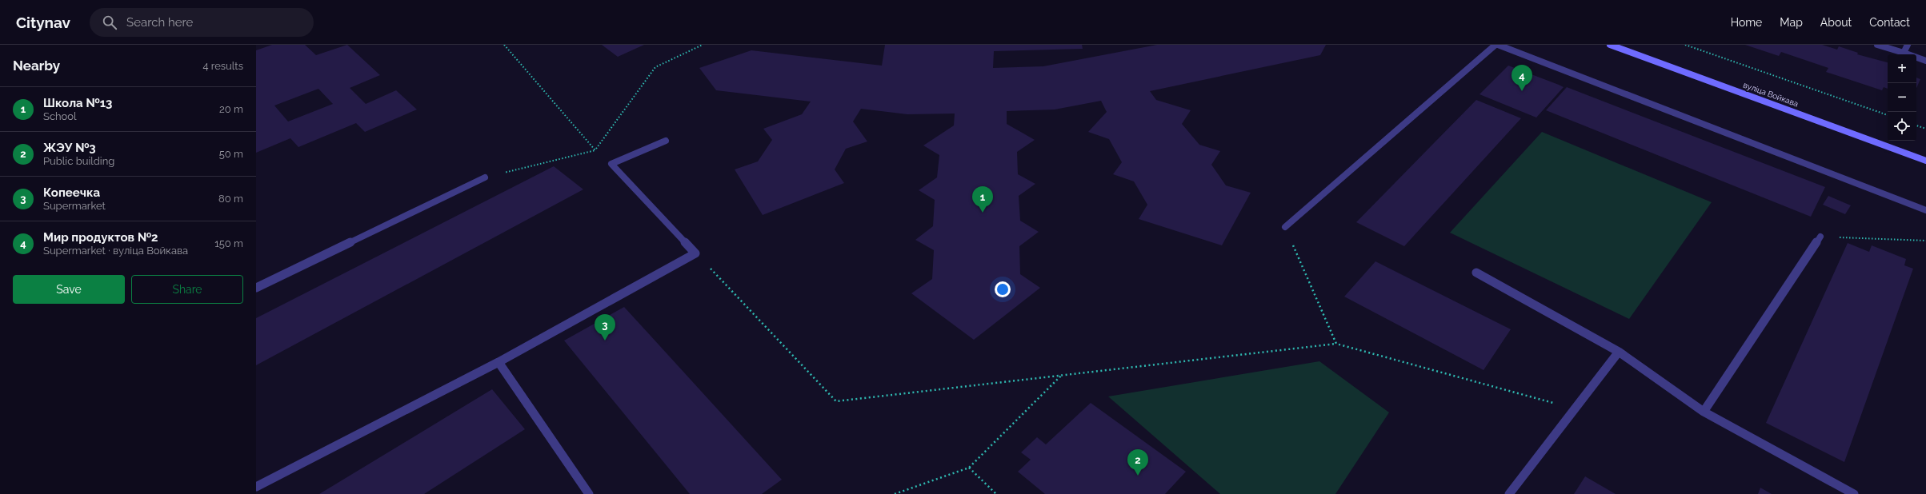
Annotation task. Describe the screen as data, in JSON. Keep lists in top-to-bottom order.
{
  "streets": {
    "main road": ["вуліца Войкава"]
  },
  "page": {
    "header": "Citynav",
    "search": "Search here",
    "nav": [
      "Home",
      "Map",
      "About",
      "Contact"
    ],
    "heading": ["Nearby", "4 results"],
    "map_buttons": ["+", "−"],
    "pins": [
      "4",
      "1",
      "3",
      "2"
    ],
    "list": [
      {
        "mark": "1",
        "name": "Школа №13",
        "note": "School",
        "value": "20 m"
      },
      {
        "mark": "2",
        "name": "ЖЭУ №3",
        "note": "Public building",
        "value": "50 m"
      },
      {
        "mark": "3",
        "name": "Копеечка",
        "note": "Supermarket",
        "value": "80 m"
      },
      {
        "mark": "4",
        "name": "Мир продуктов №2",
        "note": "Supermarket · вуліца Войкава",
        "value": "150 m"
      }
    ],
    "buttons": ["Save", "Share"]
  }
}
